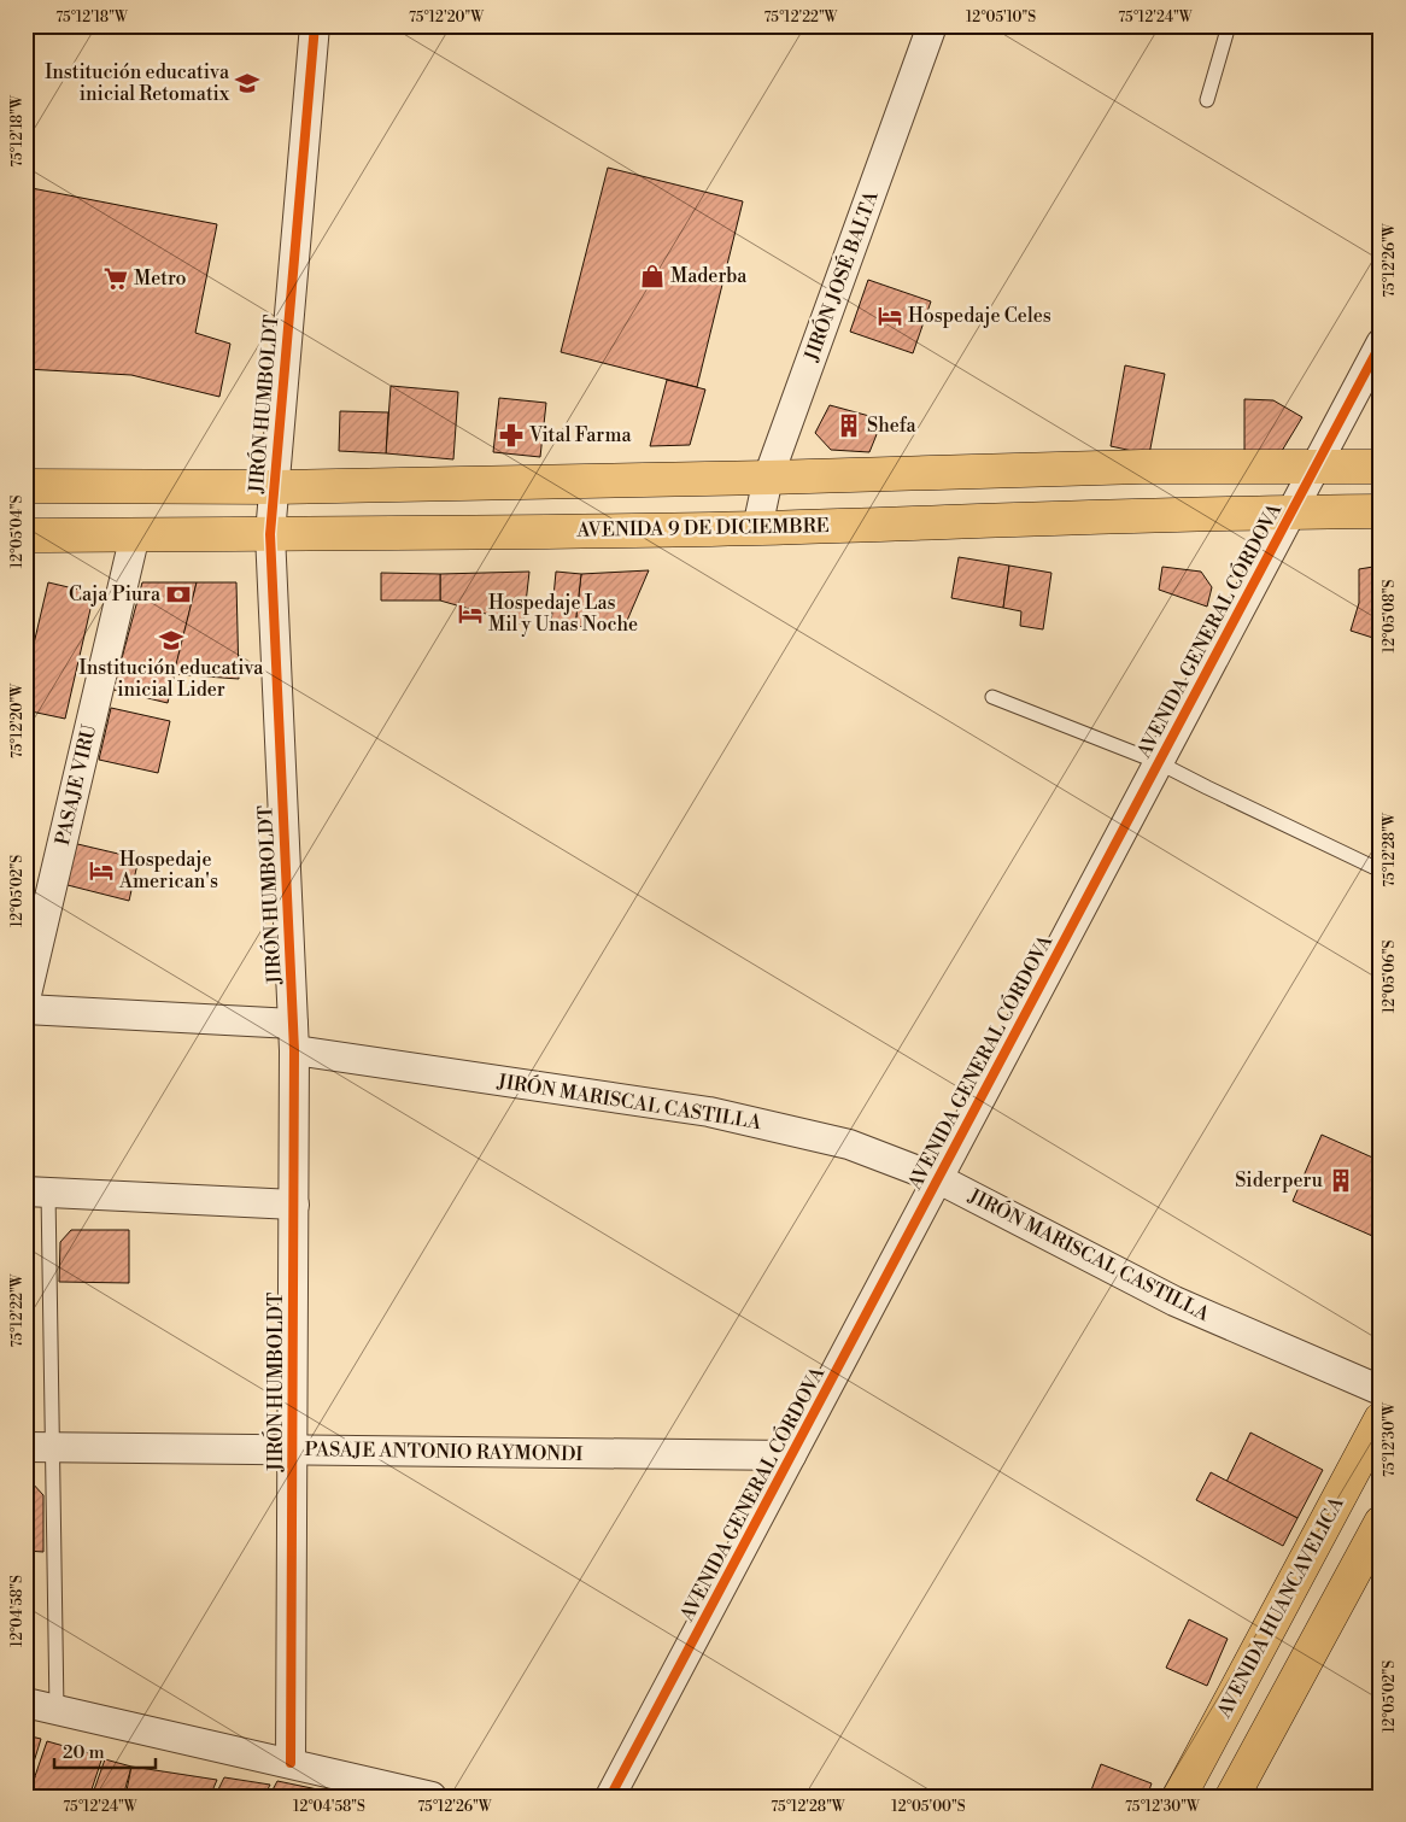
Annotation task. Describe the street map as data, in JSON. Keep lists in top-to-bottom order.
{
  "streets": {
    "main road": ["AVENIDA 9 DE DICIEMBRE", "AVENIDA HUANCAVELICA"],
    "street": [
      "JIRÓN JOSÉ BALTA",
      "JIRÓN HUMBOLDT",
      "AVENIDA GENERAL CÓRDOVA",
      "PASAJE VIRU",
      "JIRÓN MARISCAL CASTILLA",
      "PASAJE ANTONIO RAYMONDI"
    ]
  },
  "crossings": [
    ["JIRÓN JOSÉ BALTA", "AVENIDA 9 DE DICIEMBRE"],
    ["JIRÓN HUMBOLDT", "AVENIDA 9 DE DICIEMBRE"],
    ["JIRÓN HUMBOLDT", "JIRÓN MARISCAL CASTILLA"],
    ["JIRÓN HUMBOLDT", "PASAJE ANTONIO RAYMONDI"],
    ["AVENIDA 9 DE DICIEMBRE", "AVENIDA GENERAL CÓRDOVA"],
    ["AVENIDA 9 DE DICIEMBRE", "PASAJE VIRU"],
    ["AVENIDA GENERAL CÓRDOVA", "JIRÓN MARISCAL CASTILLA"],
    ["AVENIDA GENERAL CÓRDOVA", "PASAJE ANTONIO RAYMONDI"]
  ],
  "places": {
    "school or university": ["Institución educativa inicial Retomatix", "Institución educativa inicial Lider"],
    "shop": ["Maderba"],
    "supermarket": ["Metro"],
    "hotel": ["Hospedaje Celes", "Hospedaje Las Mil y Unas Noche", "Hospedaje American's"],
    "building": ["Shefa", "Siderperu"],
    "pharmacy": ["Vital Farma"],
    "bank": ["Caja Piura"]
  },
  "scale_bar": "20 m",
  "coordinates": [
    "75°12'18\"W",
    "75°12'20\"W",
    "75°12'22\"W",
    "12°05'10\"S",
    "75°12'24\"W",
    "75°12'26\"W",
    "12°05'04\"S",
    "12°05'08\"S",
    "75°12'28\"W",
    "12°05'02\"S",
    "12°05'06\"S",
    "75°12'30\"W",
    "12°04'58\"S",
    "12°05'00\"S"
  ]
}
